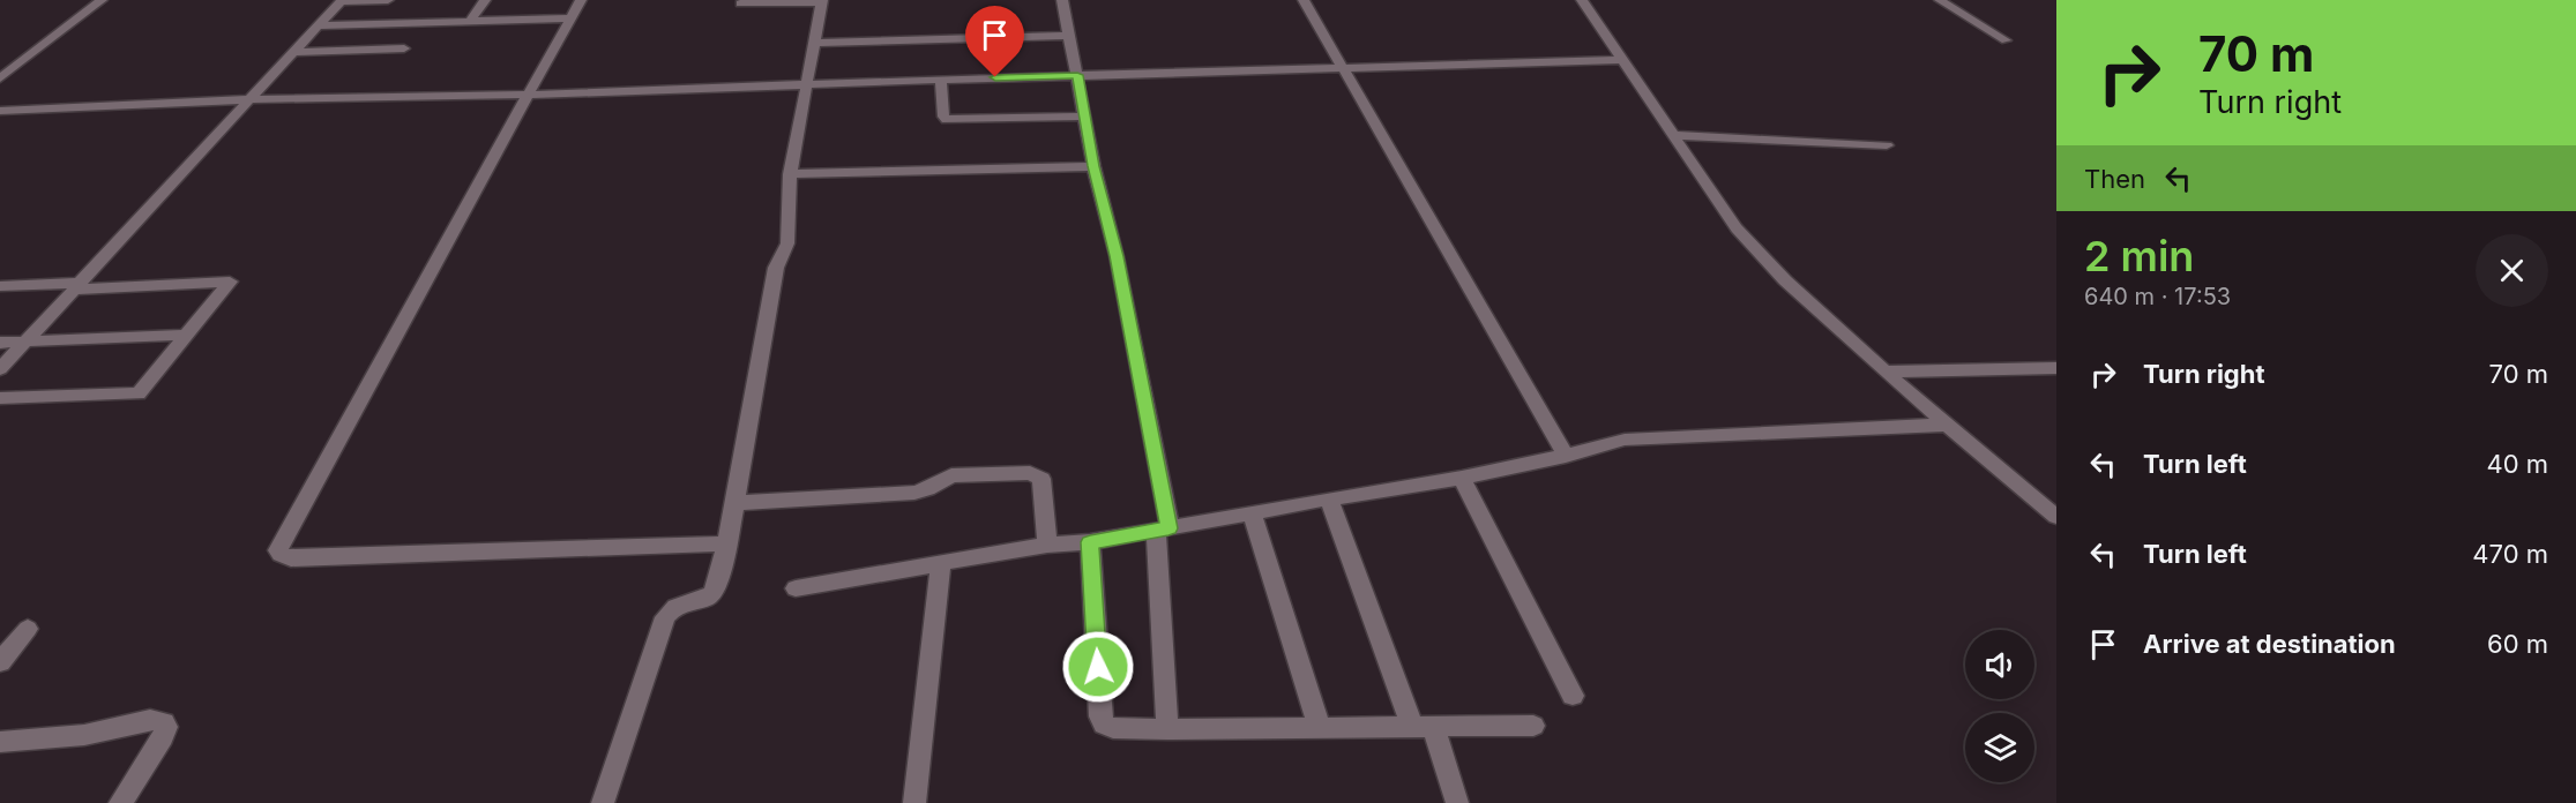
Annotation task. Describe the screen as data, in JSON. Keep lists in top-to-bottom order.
{
  "page": {
    "turn": ["70 m", "Turn right"],
    "then": "Then",
    "heading": ["2 min", "640 m · 17:53"],
    "list": [
      {
        "name": "Turn right",
        "value": "70 m"
      },
      {
        "name": "Turn left",
        "value": "40 m"
      },
      {
        "name": "Turn left",
        "value": "470 m"
      },
      {
        "name": "Arrive at destination",
        "value": "60 m"
      }
    ]
  }
}
